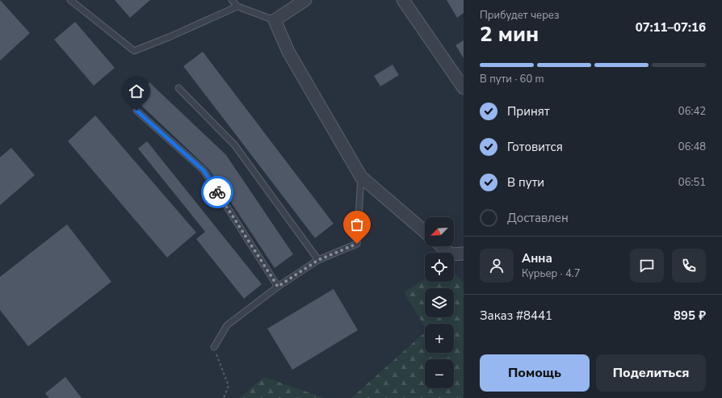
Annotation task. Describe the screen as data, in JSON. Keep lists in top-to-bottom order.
{
  "north": "bottom left",
  "page": {
    "heading": ["2 мин", "Прибудет через", "07:11–07:16"],
    "panel": [
      "Анна",
      "Курьер · 4.7",
      "Заказ #8441",
      "895 ₽"
    ],
    "bar": "В пути · 60 m",
    "list": [
      ["Принят", "06:42"],
      ["Готовится", "06:48"],
      ["В пути", "06:51"],
      "Доставлен"
    ],
    "map_buttons": ["+", "−"],
    "buttons": ["Помощь", "Поделиться"]
  }
}
